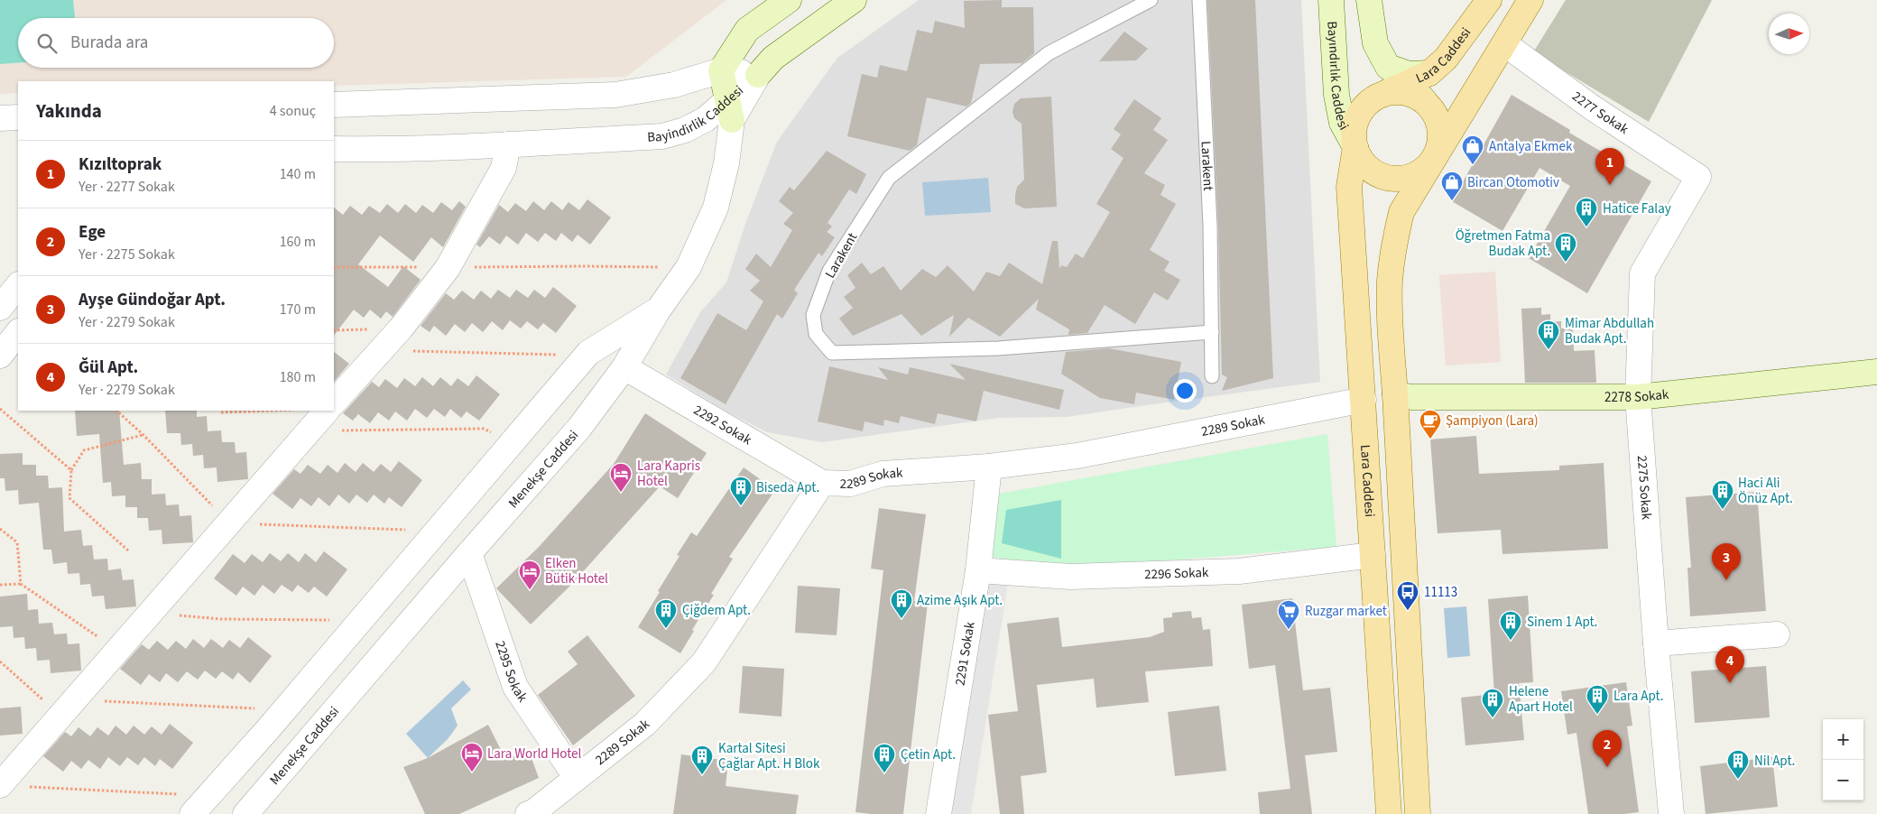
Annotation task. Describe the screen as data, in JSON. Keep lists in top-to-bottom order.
{
  "streets": {
    "main road": ["Lara Caddesi"],
    "street": [
      "Bayındırlık Caddesi",
      "Bayindirlik Caddesi",
      "2277 Sokak",
      "2278 Sokak",
      "2292 Sokak",
      "2289 Sokak",
      "Menekşe Caddesi",
      "2275 Sokak",
      "2296 Sokak",
      "2291 Sokak",
      "2295 Sokak"
    ],
    "lane": ["Larakent"]
  },
  "crossings": [
    ["Lara Caddesi", "Bayındırlık Caddesi"],
    ["Lara Caddesi", "2289 Sokak"],
    ["Lara Caddesi", "2296 Sokak"],
    ["Bayindirlik Caddesi", "Menekşe Caddesi"],
    ["2277 Sokak", "2275 Sokak"],
    ["2278 Sokak", "2275 Sokak"],
    ["2292 Sokak", "2289 Sokak"],
    ["2292 Sokak", "Menekşe Caddesi"],
    ["2289 Sokak", "2291 Sokak"],
    ["2289 Sokak", "2295 Sokak"],
    ["Menekşe Caddesi", "2295 Sokak"],
    ["2296 Sokak", "2291 Sokak"]
  ],
  "places": {
    "shop": ["Antalya Ekmek", "Bircan Otomotiv"],
    "building": [
      "Hatice Falay",
      "Öğretmen Fatma Budak Apt.",
      "Mimar Abdullah Budak Apt.",
      "Biseda Apt.",
      "Haci Ali Önüz Apt.",
      "Azime Aşık Apt.",
      "Çiğdem Apt.",
      "Sinem 1 Apt.",
      "Lara Apt.",
      "Helene Apart Hotel",
      "Çetin Apt.",
      "Kartal Sitesi Çağlar Apt. H Blok",
      "Nil Apt."
    ],
    "cafe": ["Şampiyon (Lara)"],
    "hotel": ["Lara Kapris Hotel", "Elken Bütik Hotel", "Lara World Hotel"],
    "bus stop": ["11113"],
    "supermarket": ["Ruzgar market"]
  },
  "north": "right",
  "page": {
    "search": "Burada ara",
    "heading": ["Yakında", "4 sonuç"],
    "list": [
      {
        "mark": "1",
        "name": "Kızıltoprak",
        "note": "Yer · 2277 Sokak",
        "value": "140 m"
      },
      {
        "mark": "2",
        "name": "Ege",
        "note": "Yer · 2275 Sokak",
        "value": "160 m"
      },
      {
        "mark": "3",
        "name": "Ayşe Gündoğar Apt.",
        "note": "Yer · 2279 Sokak",
        "value": "170 m"
      },
      {
        "mark": "4",
        "name": "Ğül Apt.",
        "note": "Yer · 2279 Sokak",
        "value": "180 m"
      }
    ],
    "pins": [
      "1",
      "3",
      "4",
      "2"
    ],
    "map_buttons": ["+", "−"]
  }
}
